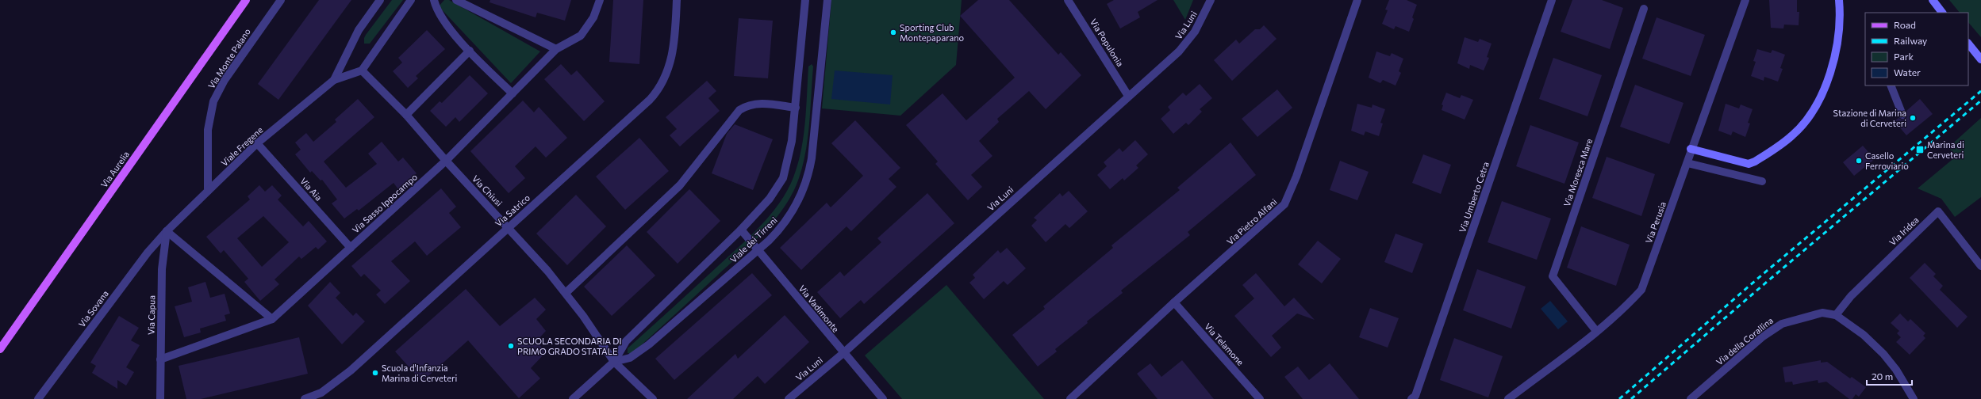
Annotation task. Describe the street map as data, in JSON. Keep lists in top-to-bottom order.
{
  "streets": {
    "main road": ["Via Aurelia"],
    "street": [
      "Via Luni",
      "Via Populonia",
      "Via Monte Palano",
      "Viale Fregene",
      "Via Moresca Mare",
      "Via Aia",
      "Via Chiusi",
      "Via Umberto Cetra",
      "Via Sasso Ippocampo",
      "Via Satrico",
      "Via Pietro Alfani",
      "Via Perusia",
      "Via Iridea",
      "Viale dei Tirreni",
      "Via Sovana",
      "Via Vadimonte",
      "Via Capua",
      "Via della Corallina",
      "Via Telamone"
    ]
  },
  "crossings": [
    ["Via Luni", "Via Populonia"],
    ["Via Luni", "Via Vadimonte"],
    ["Via Monte Palano", "Viale Fregene"],
    ["Viale Fregene", "Via Aia"],
    ["Viale Fregene", "Via Chiusi"],
    ["Viale Fregene", "Via Sovana"],
    ["Viale Fregene", "Via Capua"],
    ["Via Moresca Mare", "Via Perusia"],
    ["Via Aia", "Via Sasso Ippocampo"],
    ["Via Chiusi", "Via Sasso Ippocampo"],
    ["Via Chiusi", "Via Satrico"],
    ["Via Chiusi", "Viale dei Tirreni"],
    ["Via Pietro Alfani", "Via Telamone"],
    ["Via Iridea", "Via della Corallina"],
    ["Viale dei Tirreni", "Via Vadimonte"],
    ["Via Sovana", "Via Capua"]
  ],
  "places": {
    "other": [
      "Sporting Club Montepaparano",
      "Stazione di Marina di Cerveteri",
      "Casello Ferroviario",
      "SCUOLA SECONDARIA DI PRIMO GRADO STATALE",
      "Scuola d'Infanzia Marina di Cerveteri"
    ],
    "transit": ["Marina di Cerveteri"]
  },
  "legend": [
    "Road",
    "Railway",
    "Park",
    "Water"
  ],
  "scale_bar": "20 m"
}
